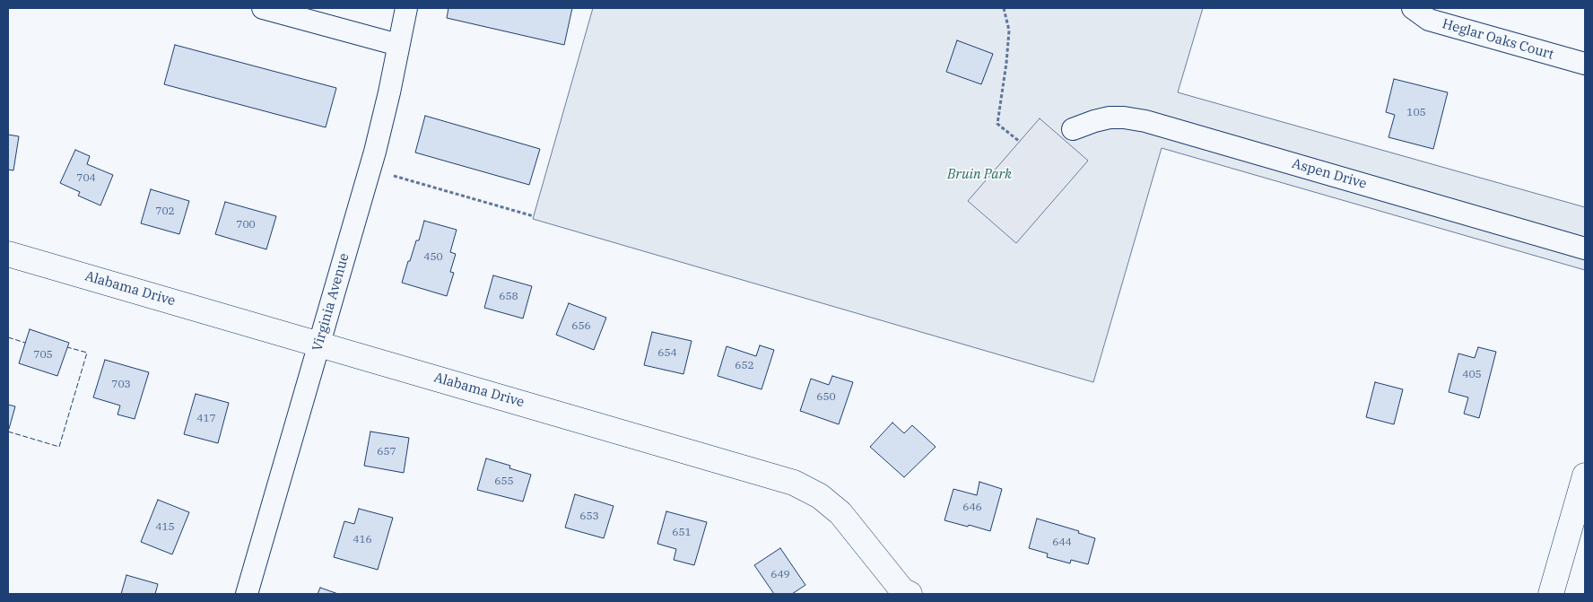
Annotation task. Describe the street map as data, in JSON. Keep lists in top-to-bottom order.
{
  "streets": {
    "street": [
      "Heglar Oaks Court",
      "Aspen Drive",
      "Alabama Drive",
      "Virginia Avenue"
    ]
  },
  "crossings": [
    ["Alabama Drive", "Virginia Avenue"]
  ],
  "parks": ["Bruin Park"],
  "house_numbers": [
    "105",
    "704",
    "702",
    "700",
    "450",
    "658",
    "656",
    "654",
    "705",
    "652",
    "405",
    "703",
    "650",
    "417",
    "657",
    "655",
    "646",
    "653",
    "415",
    "651",
    "416",
    "644",
    "649"
  ]
}
